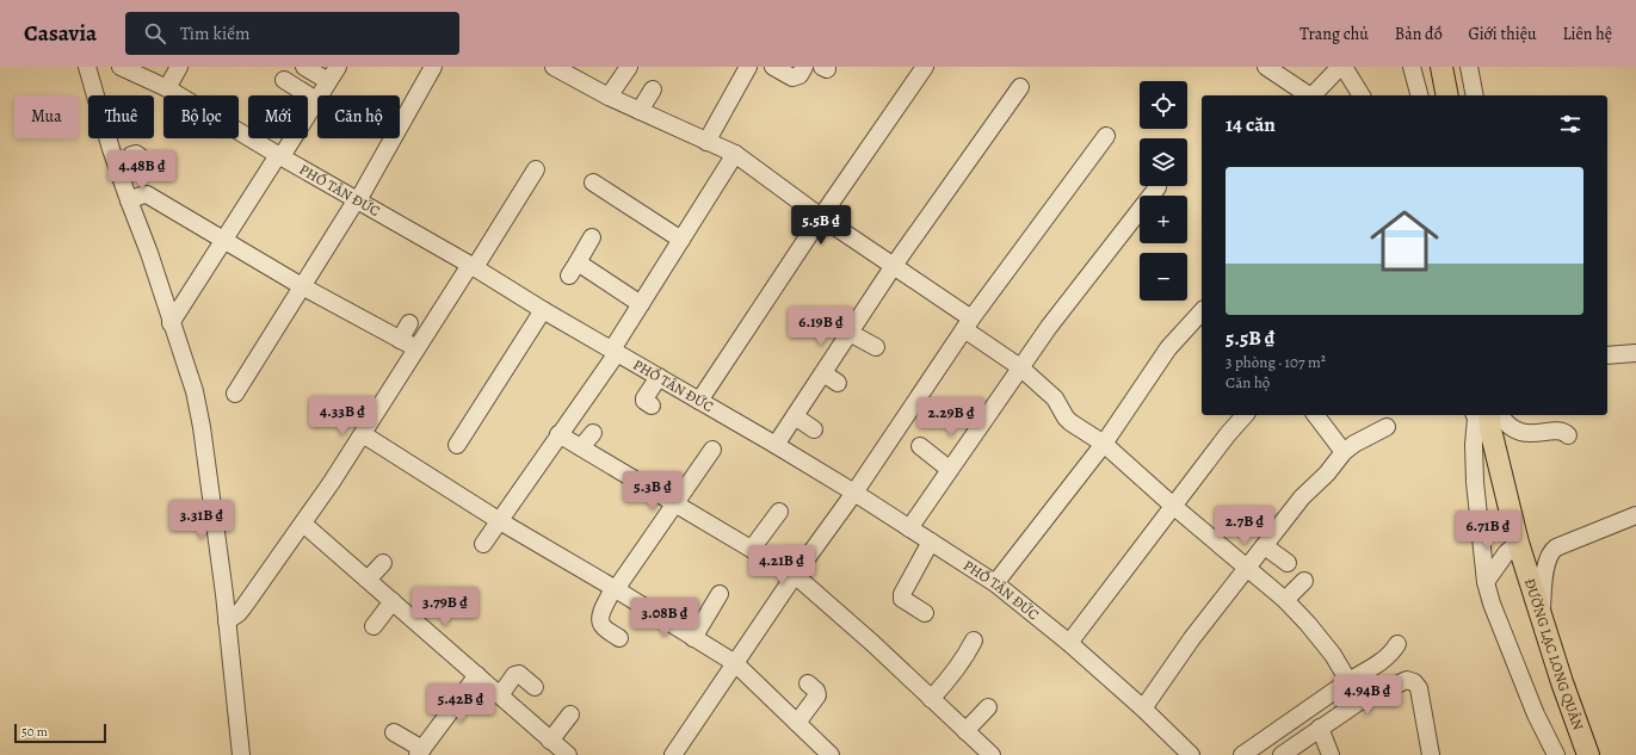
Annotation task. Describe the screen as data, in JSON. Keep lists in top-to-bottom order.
{
  "streets": {
    "main road": ["ĐƯỜNG LẠC LONG QUÂN"],
    "street": ["PHỐ TÂN ĐỨC"]
  },
  "scale_bar": "50 m",
  "page": {
    "header": "Casavia",
    "search": "Tìm kiếm",
    "nav": [
      "Trang chủ",
      "Bản đồ",
      "Giới thiệu",
      "Liên hệ"
    ],
    "map_buttons": ["+", "−"],
    "chip": [
      "Mua",
      "Thuê",
      "Bộ lọc",
      "Mới",
      "Căn hộ"
    ],
    "heading": "14 căn",
    "price": [
      "4.48B ₫",
      "5.5B ₫",
      "6.19B ₫",
      "4.33B ₫",
      "2.29B ₫",
      "5.3B ₫",
      "3.31B ₫",
      "2.7B ₫",
      "6.71B ₫",
      "4.21B ₫",
      "3.79B ₫",
      "3.08B ₫",
      "4.94B ₫",
      "5.42B ₫"
    ],
    "list": [
      {
        "name": "5.5B ₫",
        "note": "3 phòng · 107 m² · Căn hộ"
      }
    ],
    "scale": "50 m"
  }
}
